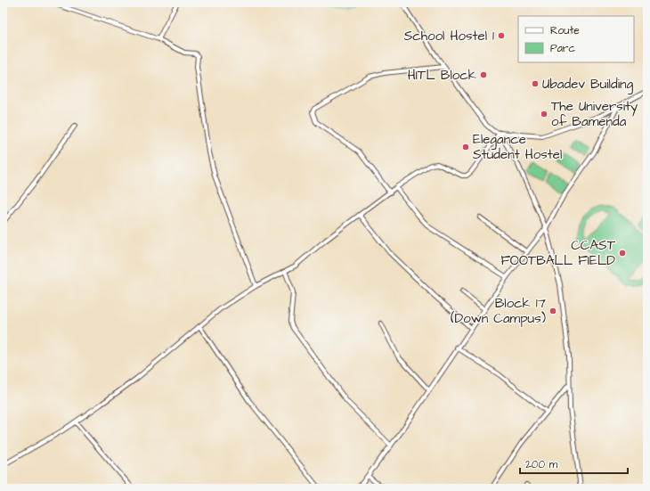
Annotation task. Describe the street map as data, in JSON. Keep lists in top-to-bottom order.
{
  "places": [
    "School Hostel 1",
    "HITL Block",
    "Ubadev Building",
    "The University of Bamenda",
    "Elegance Student Hostel",
    "CCAST FOOTBALL FIELD",
    "Block 17 (Down Campus)"
  ],
  "legend": ["Route", "Parc"],
  "scale_bar": "200 m"
}
